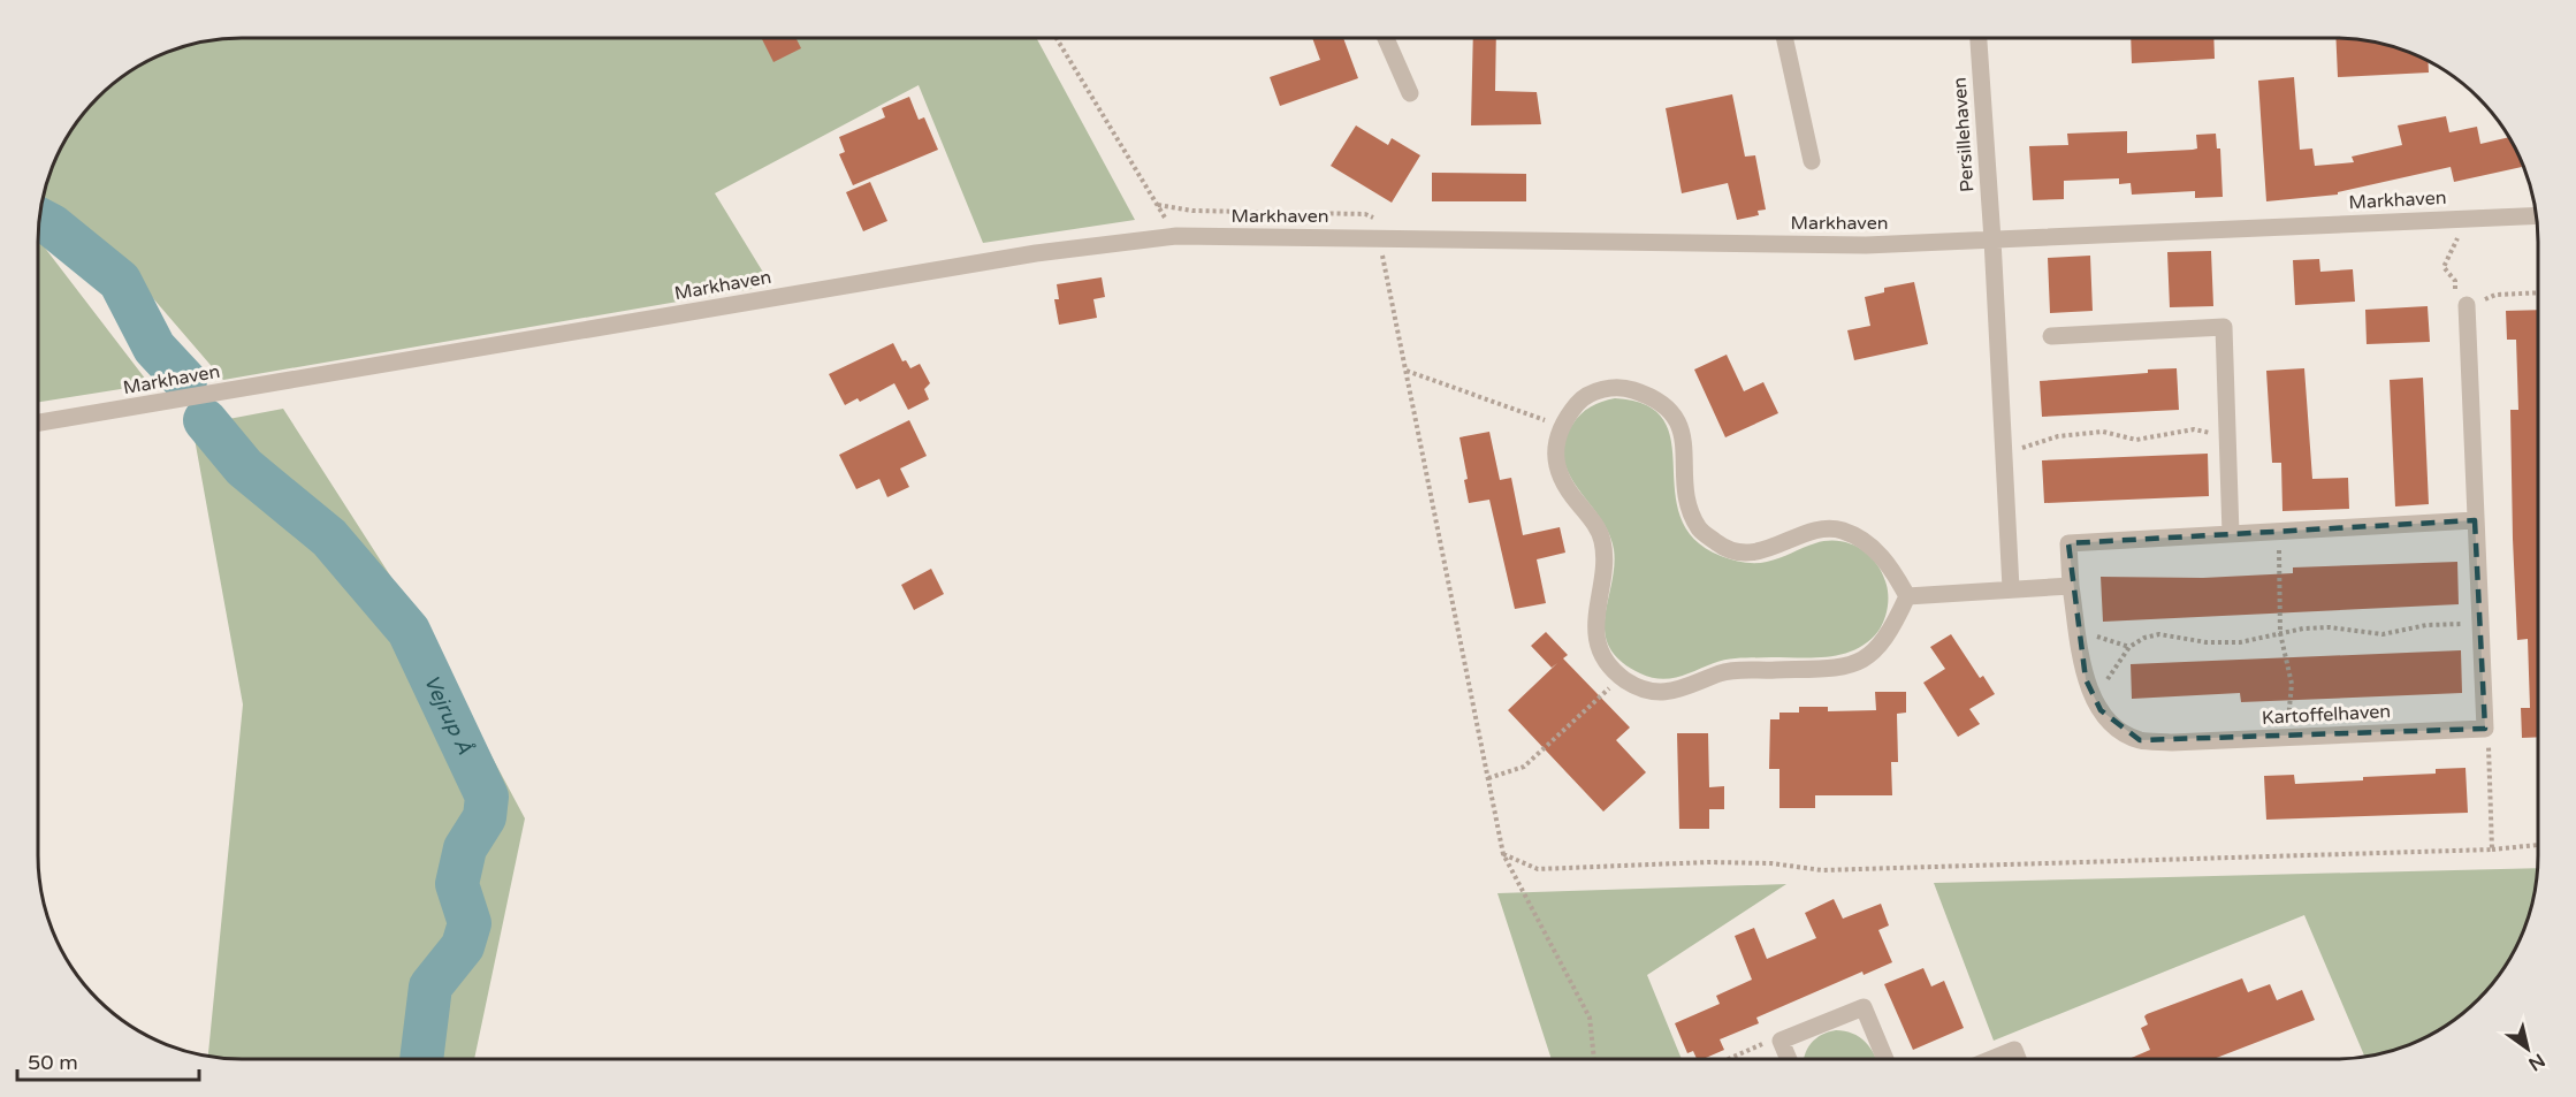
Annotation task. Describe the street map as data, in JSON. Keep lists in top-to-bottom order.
{
  "streets": {
    "street": ["Persillehaven", "Markhaven", "Kartoffelhaven"]
  },
  "crossings": [
    ["Persillehaven", "Markhaven"]
  ],
  "water": ["Vejrup Å"],
  "scale_bar": "50 m",
  "north": "bottom right"
}
